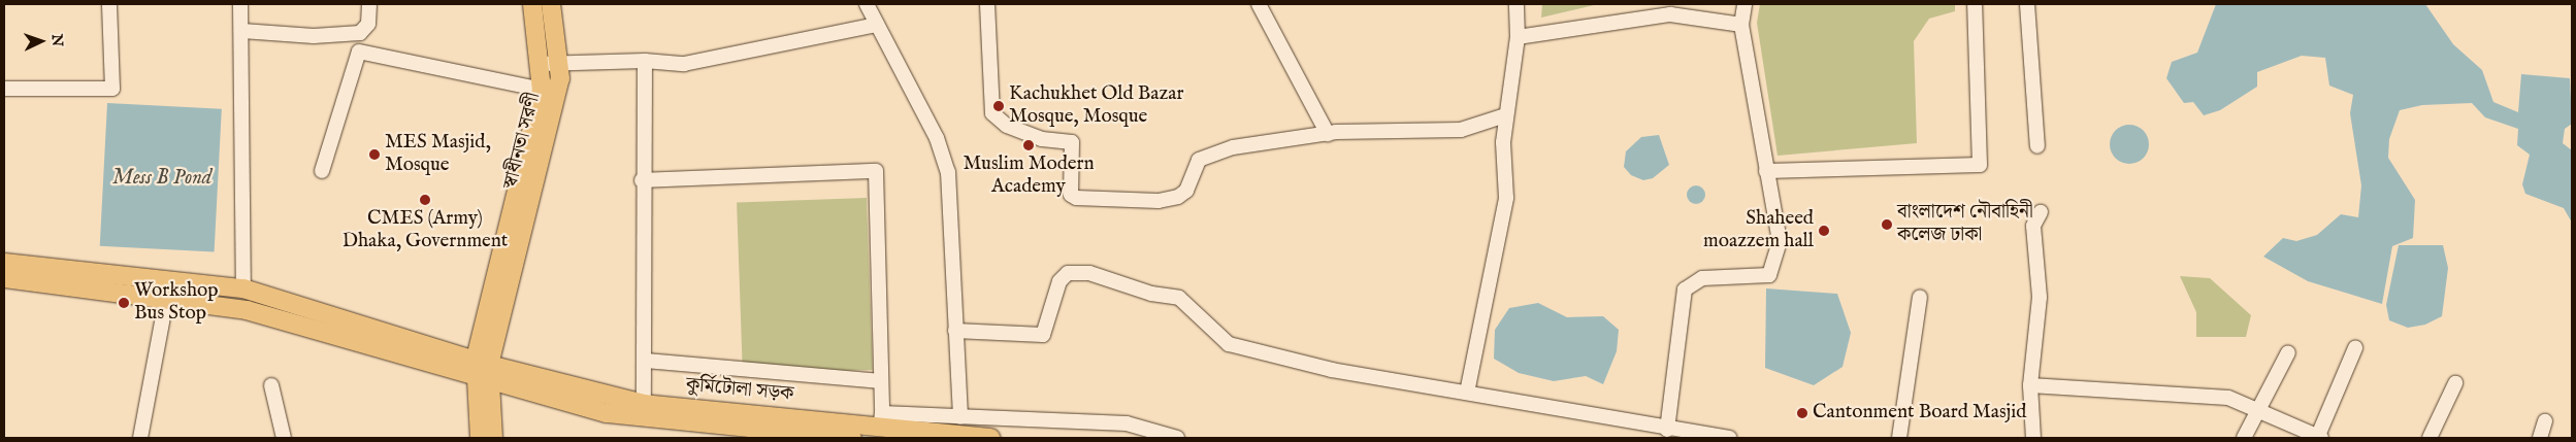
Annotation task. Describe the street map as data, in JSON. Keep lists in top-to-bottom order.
{
  "streets": {
    "main road": ["স্বাধীনতা সরণী", "কুর্মিটোলা সড়ক"]
  },
  "crossings": [
    ["স্বাধীনতা সরণী", "কুর্মিটোলা সড়ক"]
  ],
  "water": ["Mess B Pond"],
  "places": [
    "Kachukhet Old Bazar Mosque, Mosque",
    "Muslim Modern Academy",
    "MES Masjid, Mosque",
    "CMES (Army) Dhaka, Government",
    "বাংলাদেশ নৌবাহিনী কলেজ ঢাকা",
    "Shaheed moazzem hall",
    "Workshop Bus Stop",
    "Cantonment Board Masjid"
  ],
  "north": "right"
}
